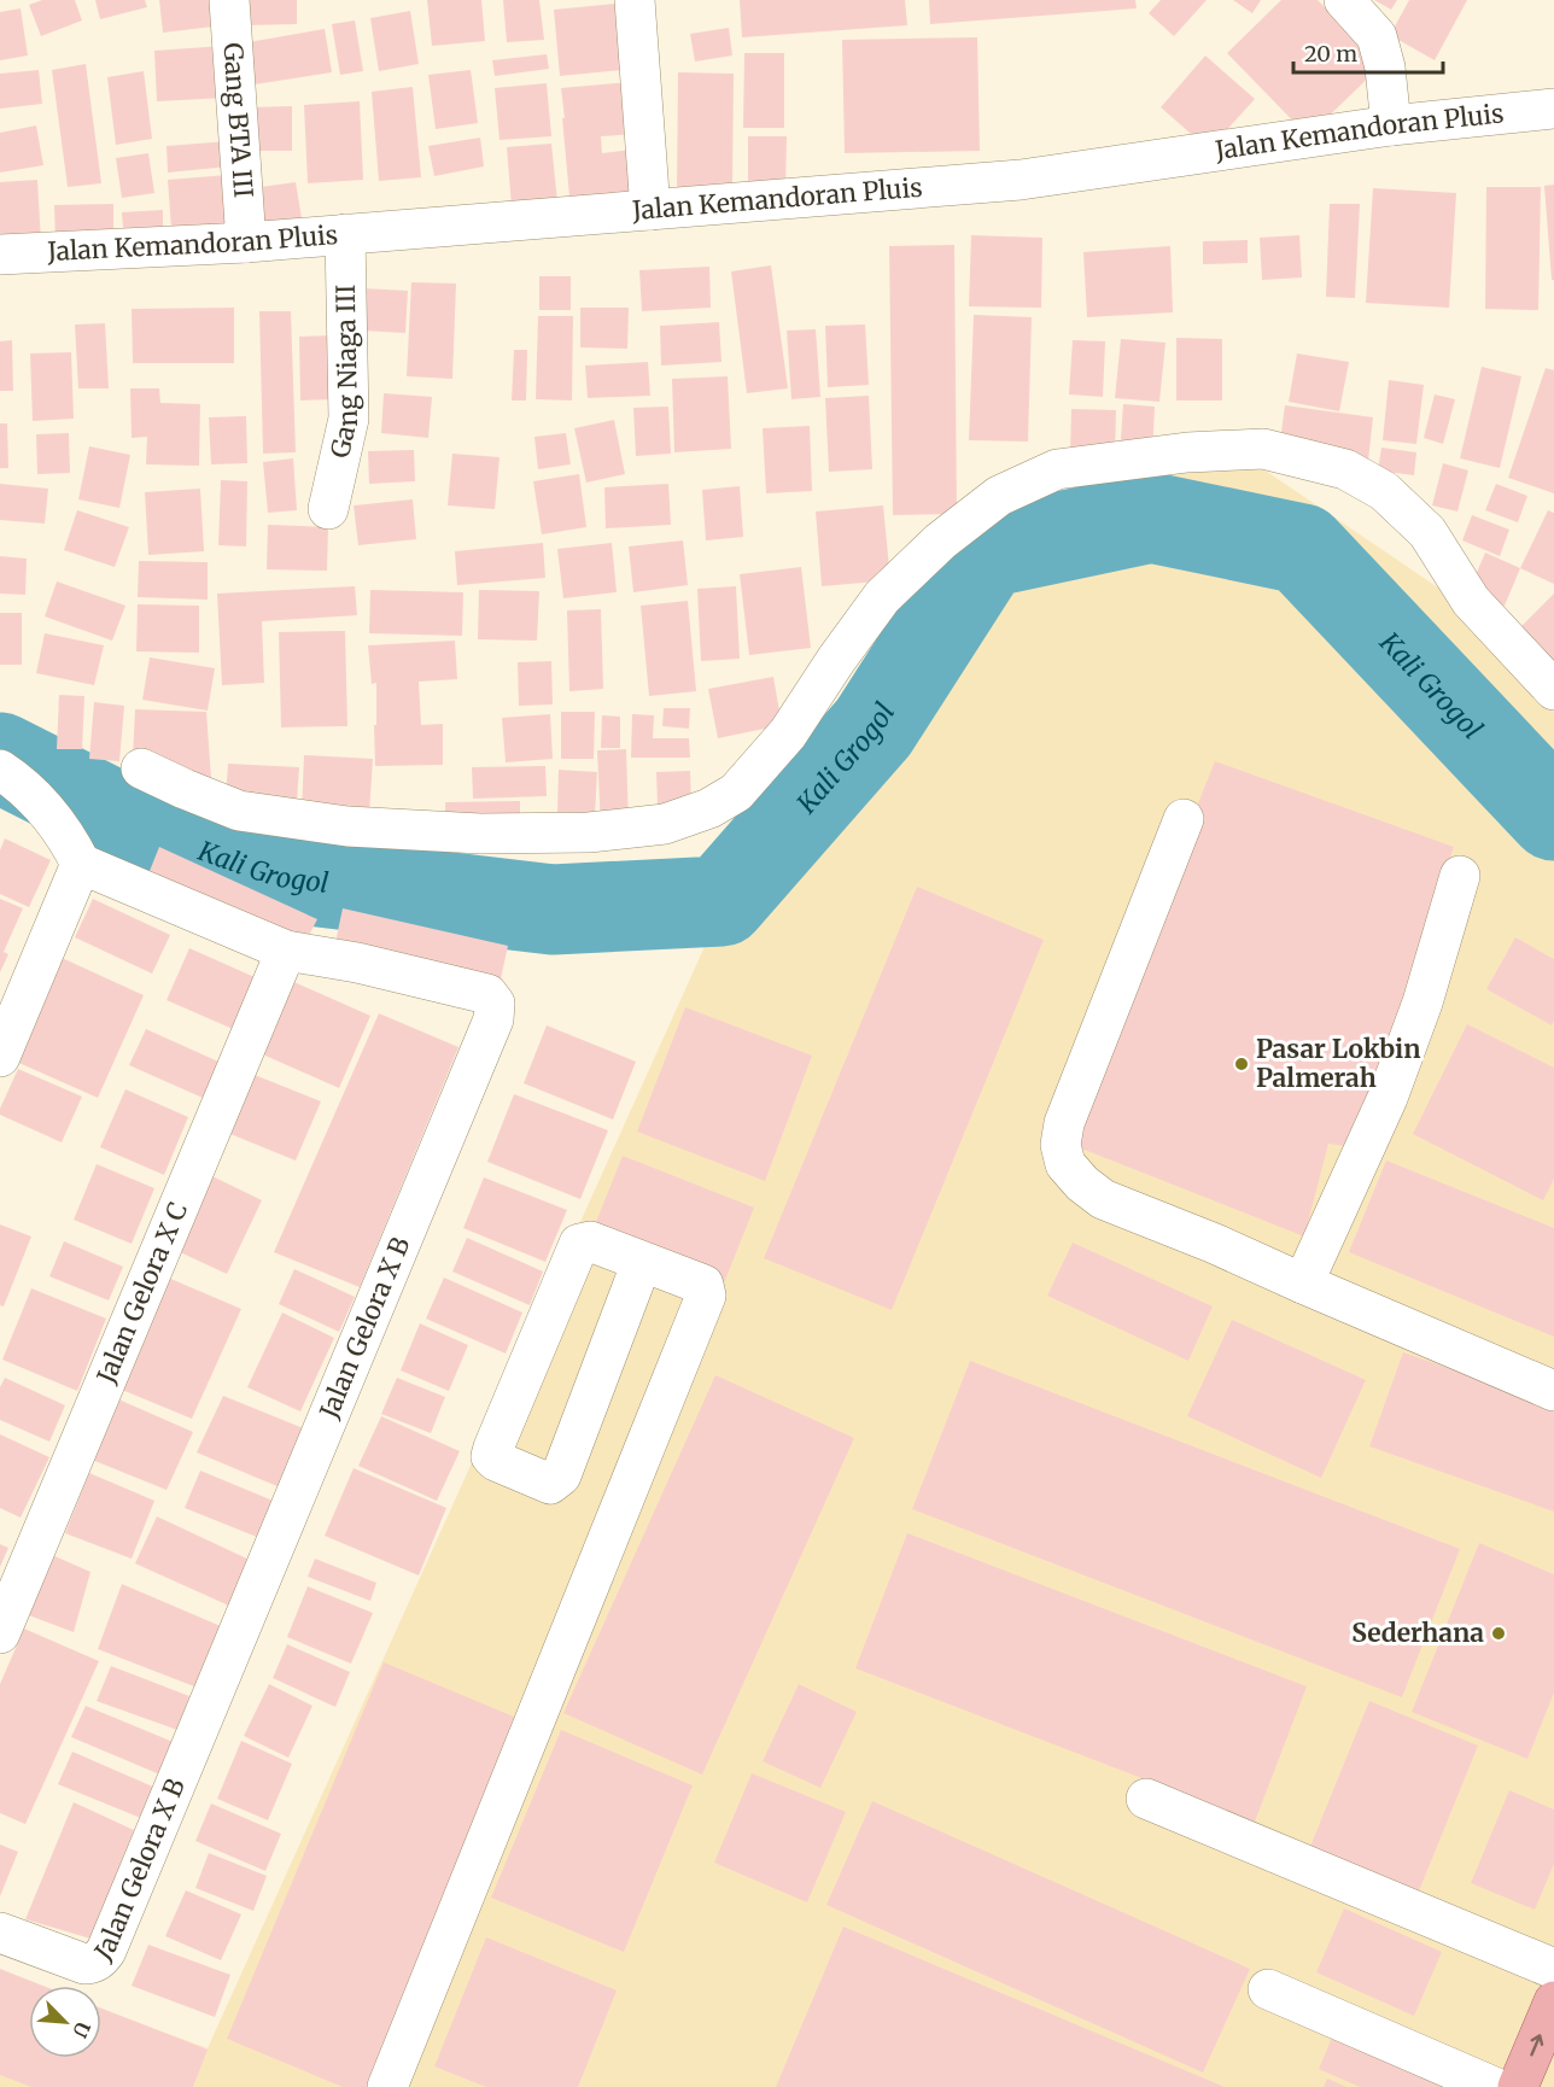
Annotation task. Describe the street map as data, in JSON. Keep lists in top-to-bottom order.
{
  "streets": {
    "street": [
      "Gang BTA III",
      "Jalan Kemandoran Pluis",
      "Gang Niaga III",
      "Jalan Gelora X C",
      "Jalan Gelora X B"
    ]
  },
  "crossings": [
    ["Gang BTA III", "Jalan Kemandoran Pluis"],
    ["Jalan Kemandoran Pluis", "Gang Niaga III"],
    ["Jalan Gelora X C", "Jalan Gelora X B"]
  ],
  "water": ["Kali Grogol"],
  "places": ["Pasar Lokbin Palmerah", "Sederhana"],
  "scale_bar": "20 m",
  "north": "bottom right"
}
